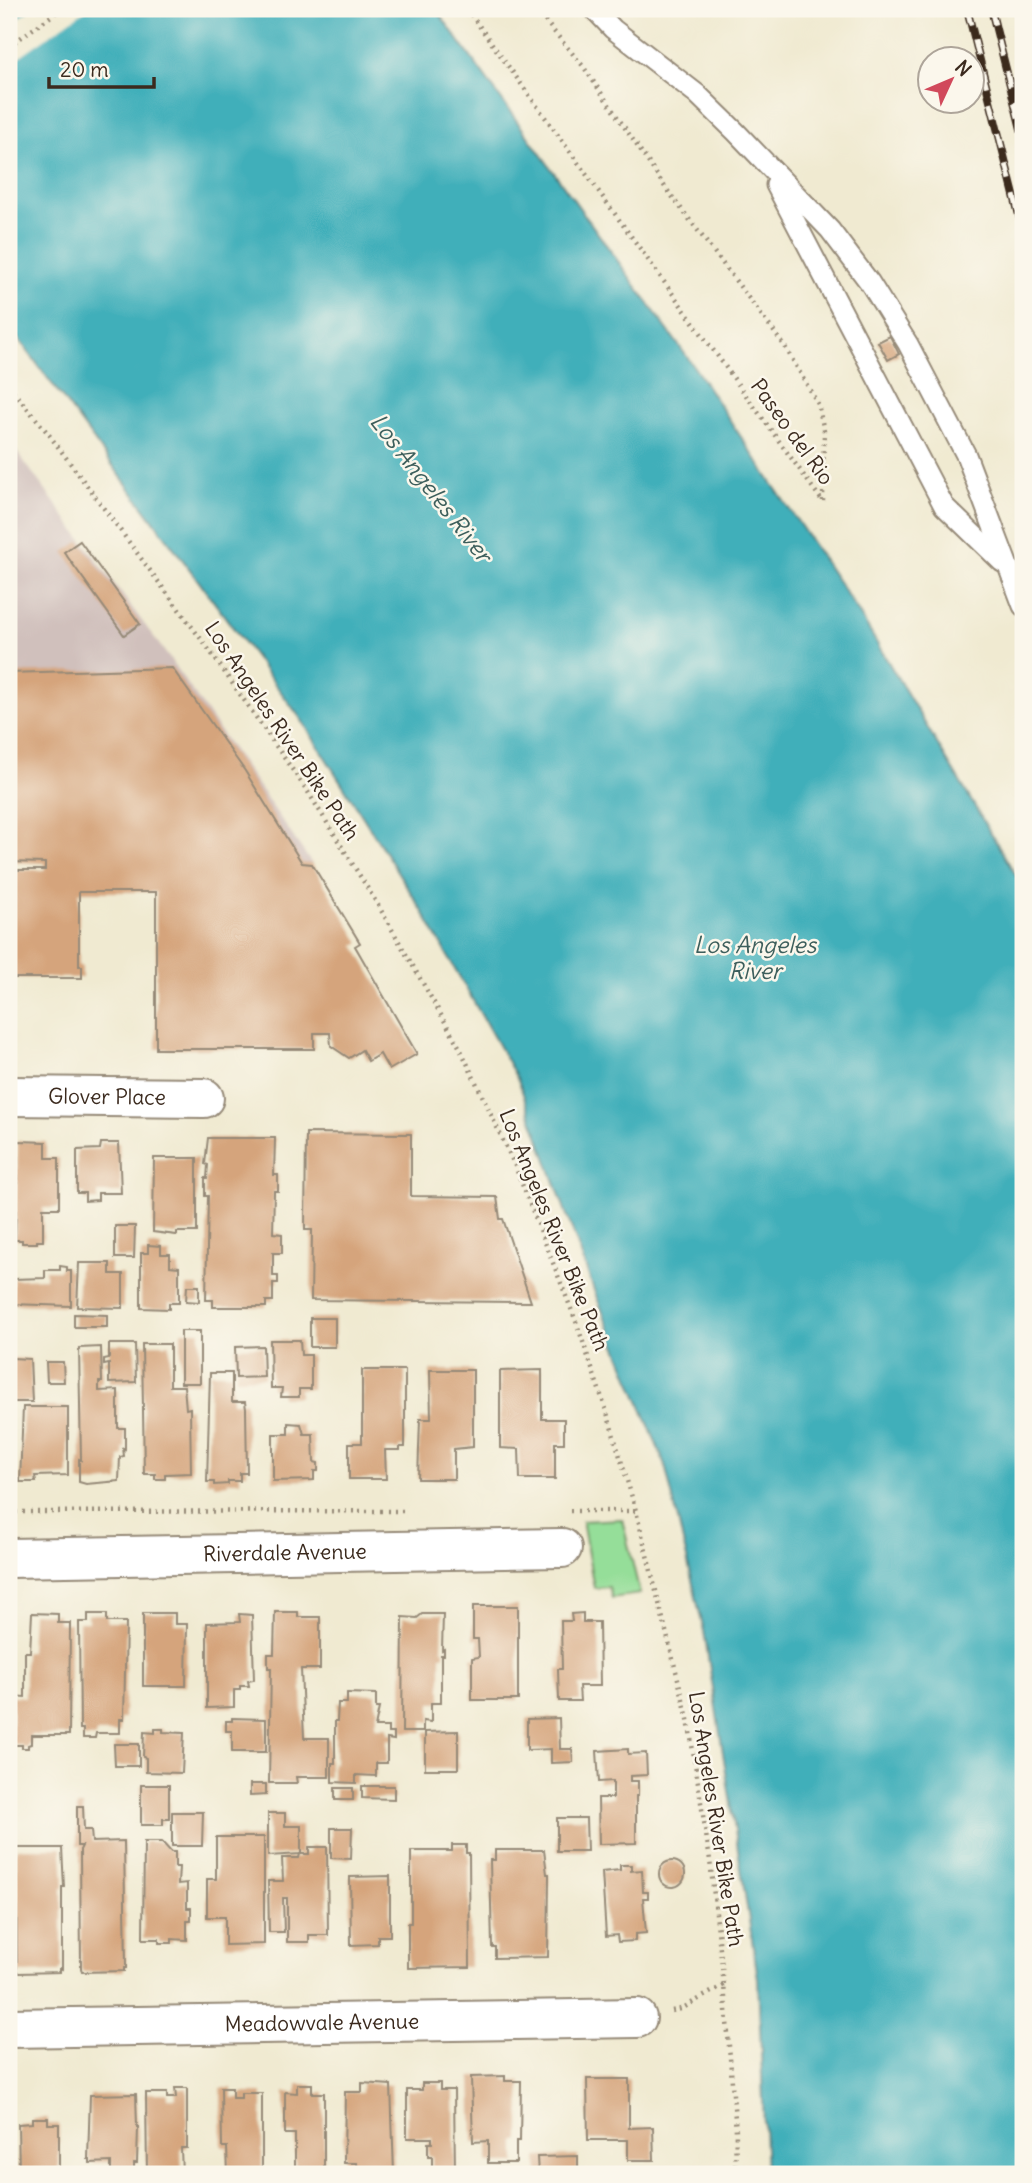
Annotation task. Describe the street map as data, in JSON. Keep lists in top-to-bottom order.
{
  "streets": {
    "street": ["Glover Place", "Riverdale Avenue", "Meadowvale Avenue"],
    "path": ["Paseo del Rio", "Los Angeles River Bike Path"]
  },
  "water": ["Los Angeles River"],
  "scale_bar": "20 m",
  "north": "top right"
}
